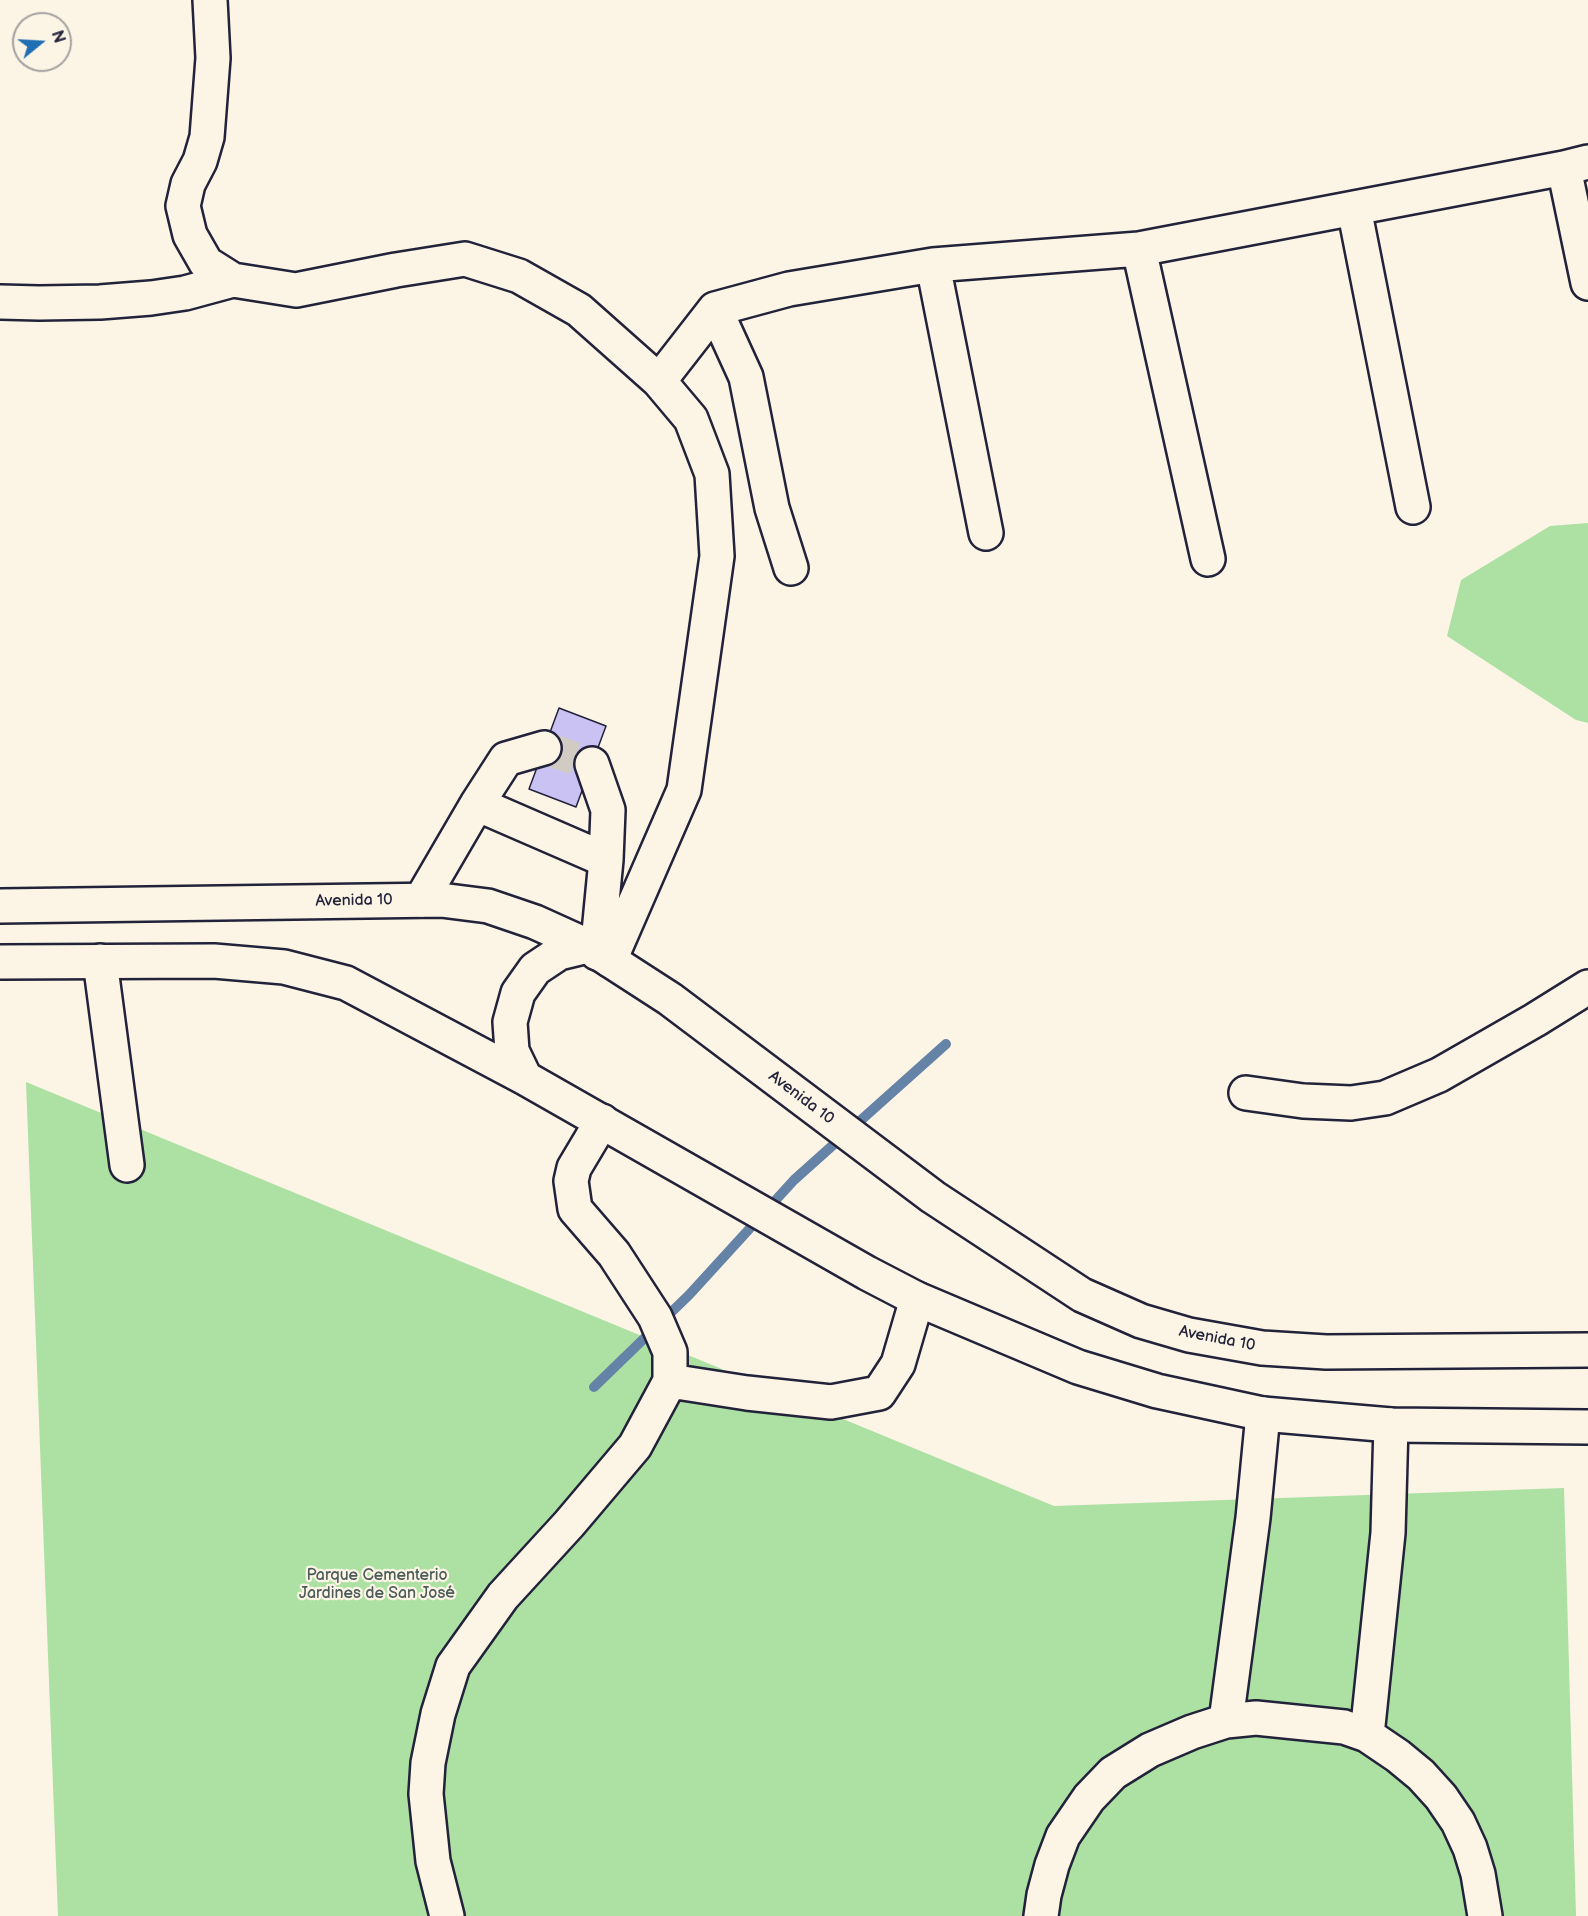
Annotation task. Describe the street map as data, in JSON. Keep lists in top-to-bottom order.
{
  "streets": {
    "street": ["Avenida 10"]
  },
  "parks": ["Parque Cementerio Jardines de San José"],
  "north": "right"
}
